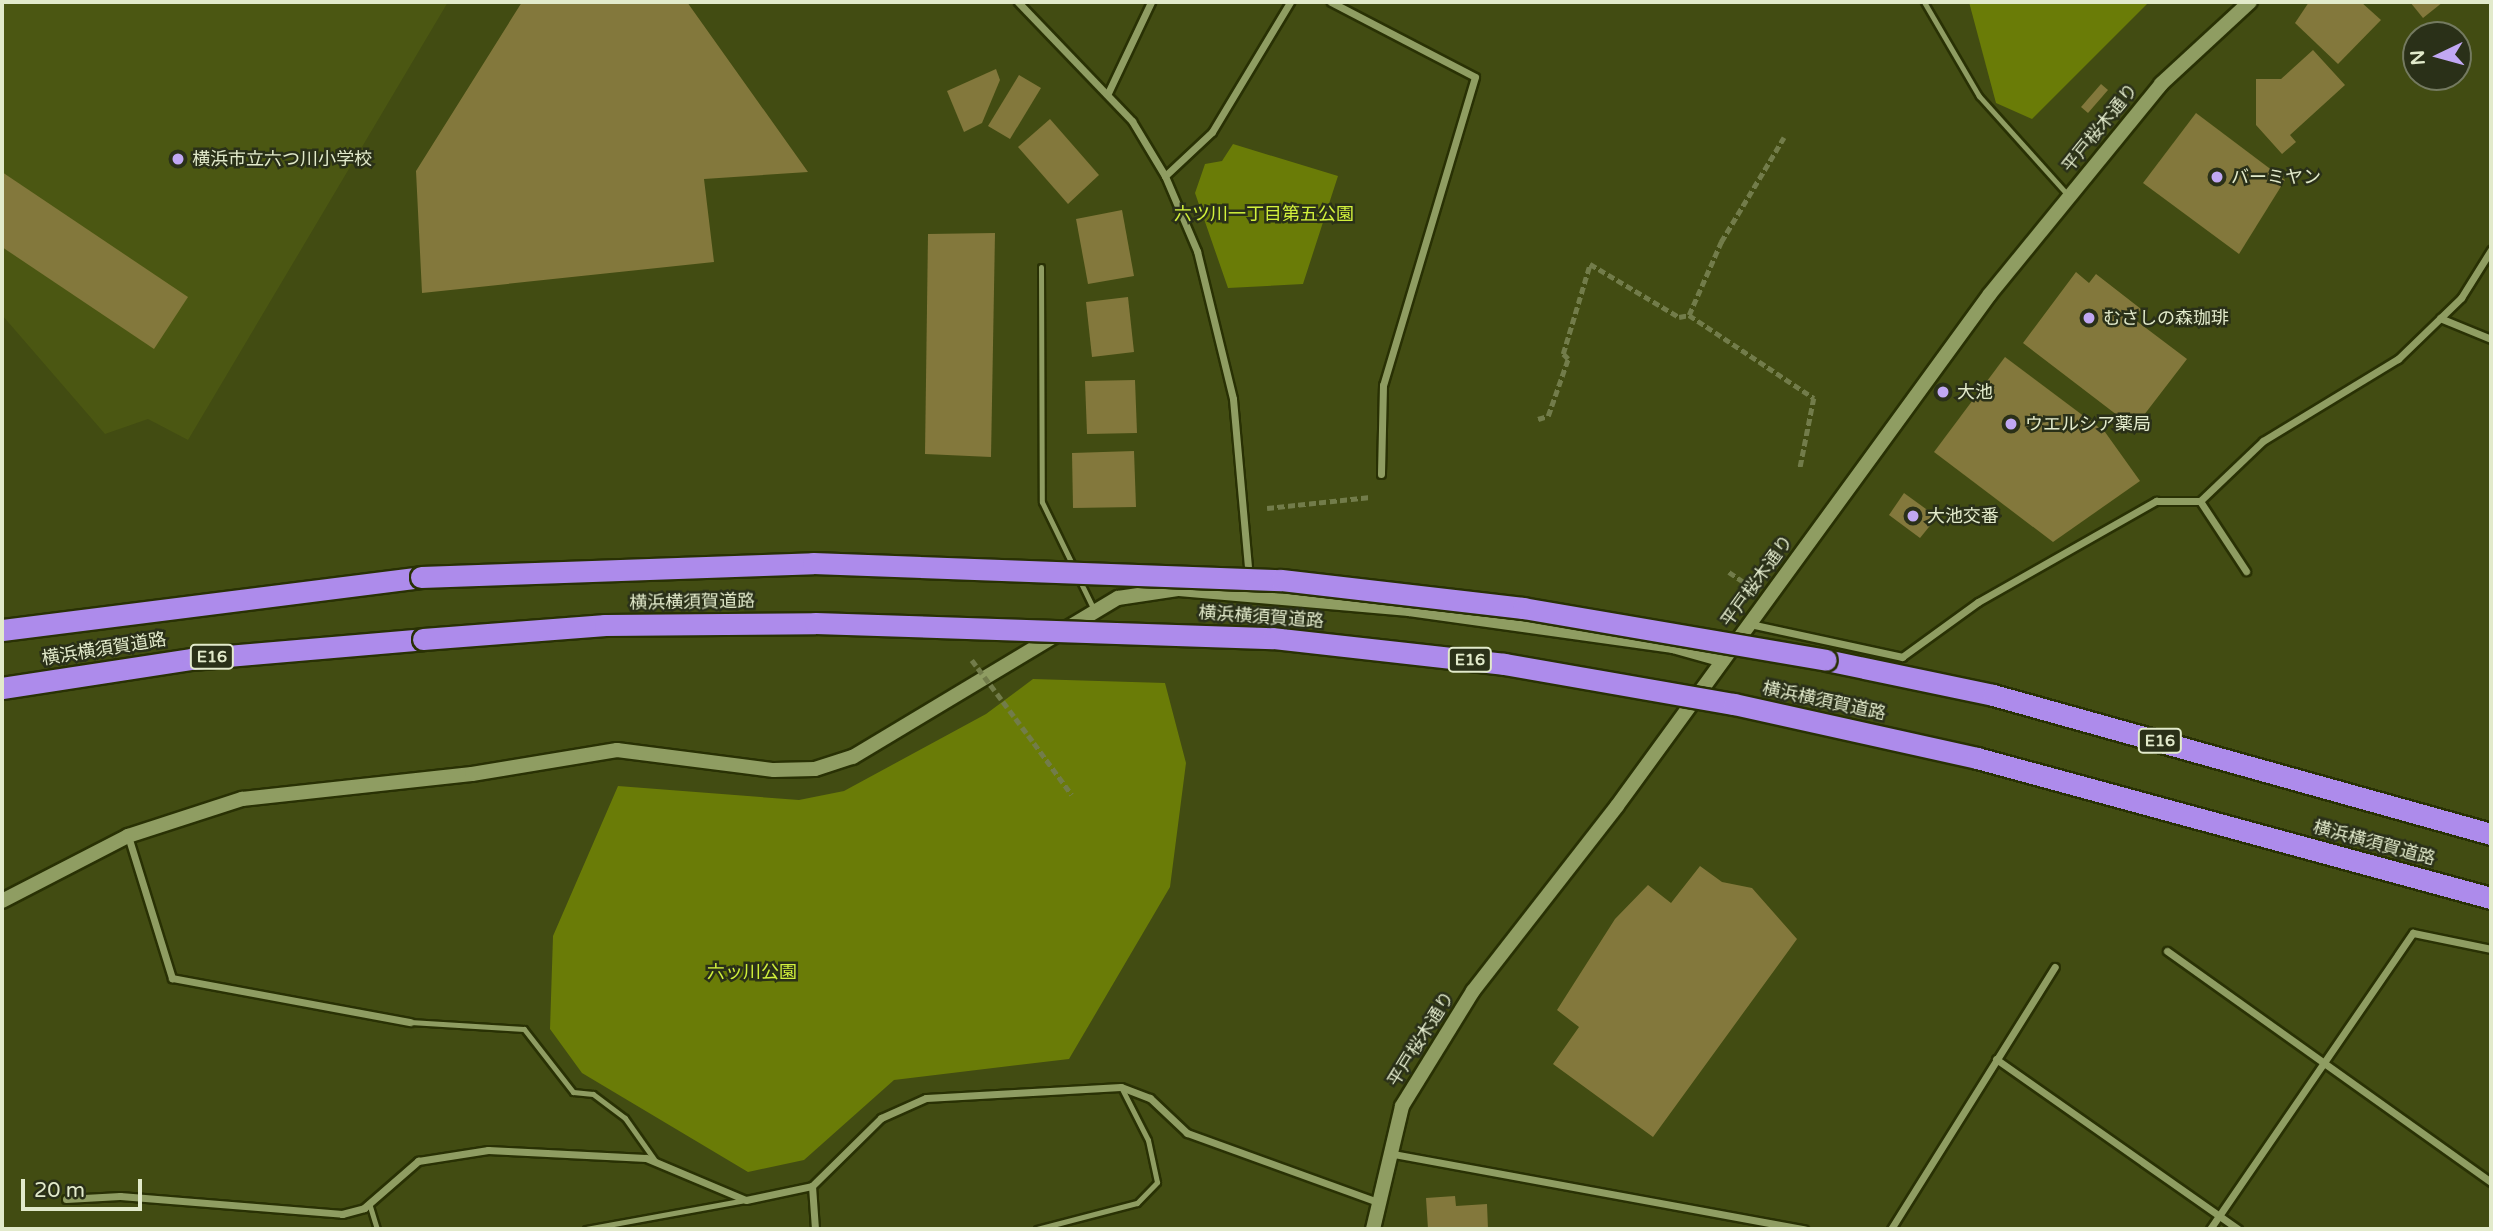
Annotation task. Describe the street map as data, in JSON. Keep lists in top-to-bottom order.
{
  "streets": {
    "highway": ["横浜横須賀道路", "E16"],
    "street": ["平戸桜木通り"]
  },
  "parks": ["六ツ川一丁目第五公園", "六ッ川公園"],
  "places": [
    "横浜市立六つ川小学校",
    "バーミヤン",
    "むさしの森珈琲",
    "大池",
    "ウエルシア薬局",
    "大池交番"
  ],
  "scale_bar": "20 m",
  "north": "left"
}
